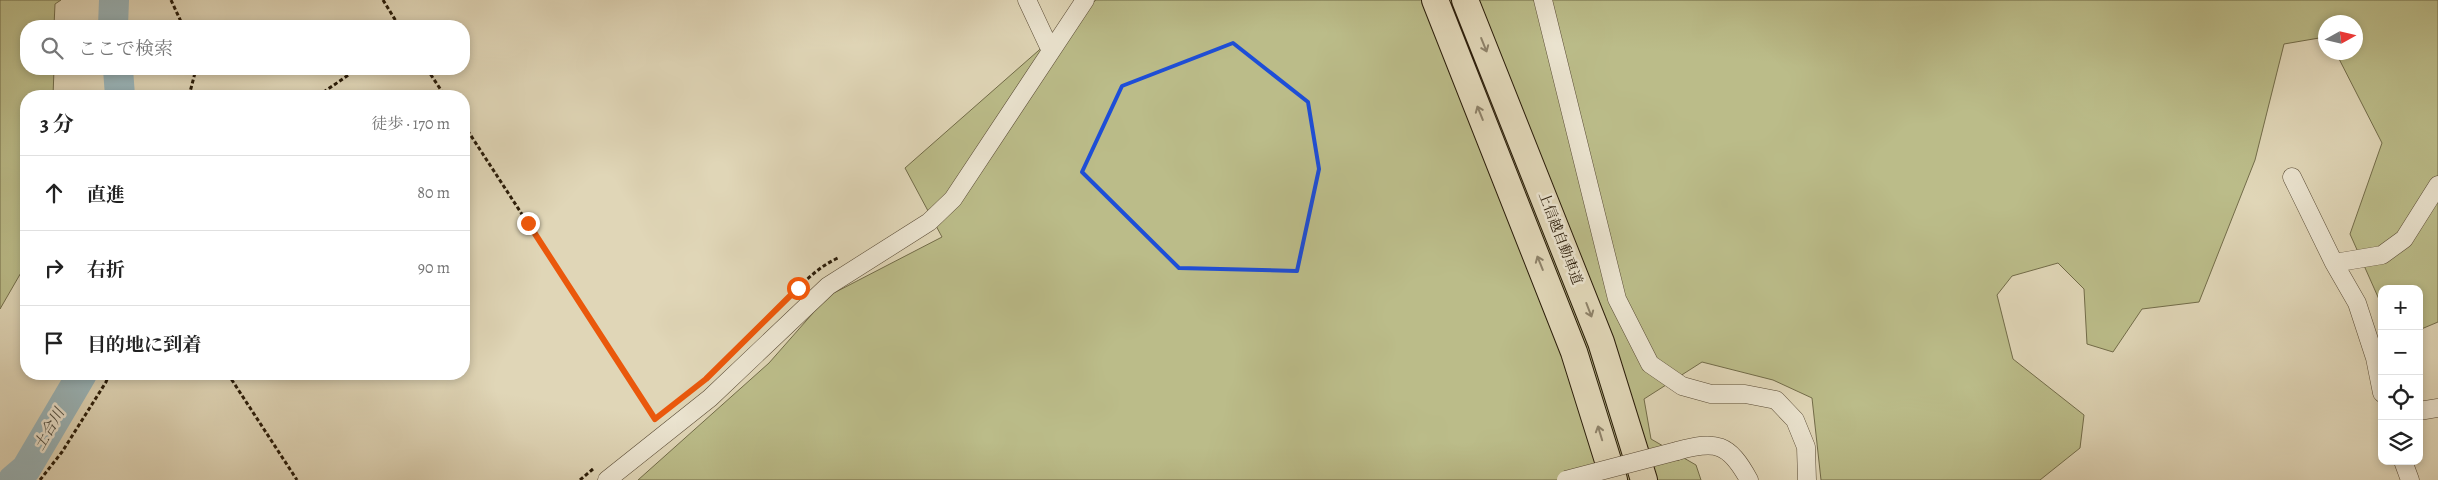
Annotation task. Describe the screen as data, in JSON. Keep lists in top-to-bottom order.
{
  "streets": {
    "highway": ["上信越自動車道"]
  },
  "water": ["土合川"],
  "north": "right",
  "page": {
    "search": "ここで検索",
    "heading": ["3 分", "徒歩 · 170 m"],
    "list": [
      ["直進", "80 m"],
      ["右折", "90 m"],
      "目的地に到着"
    ],
    "map_buttons": ["+", "−"]
  }
}
